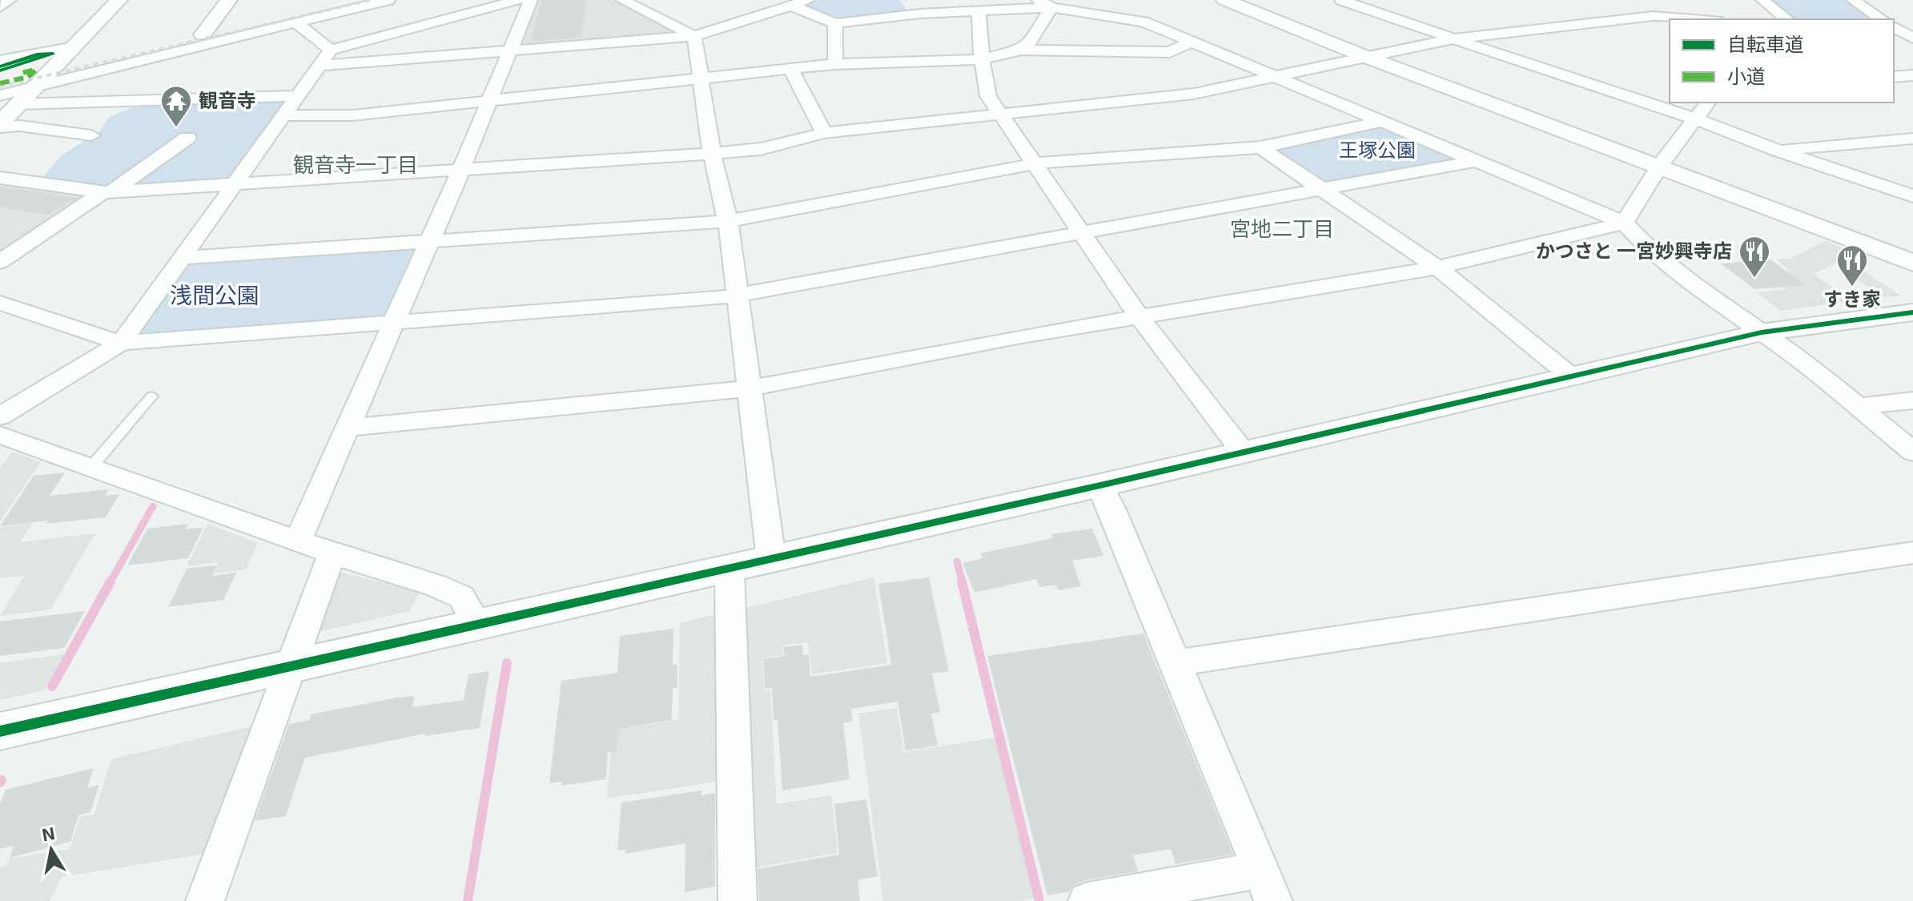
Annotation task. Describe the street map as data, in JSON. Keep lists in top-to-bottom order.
{
  "districts": ["観音寺一丁目", "宮地二丁目"],
  "parks": ["王塚公園", "浅間公園"],
  "places": {
    "temple": ["観音寺"],
    "restaurant": ["かつさと 一宮妙興寺店", "すき家"]
  },
  "legend": ["自転車道", "小道"],
  "north": "top"
}
